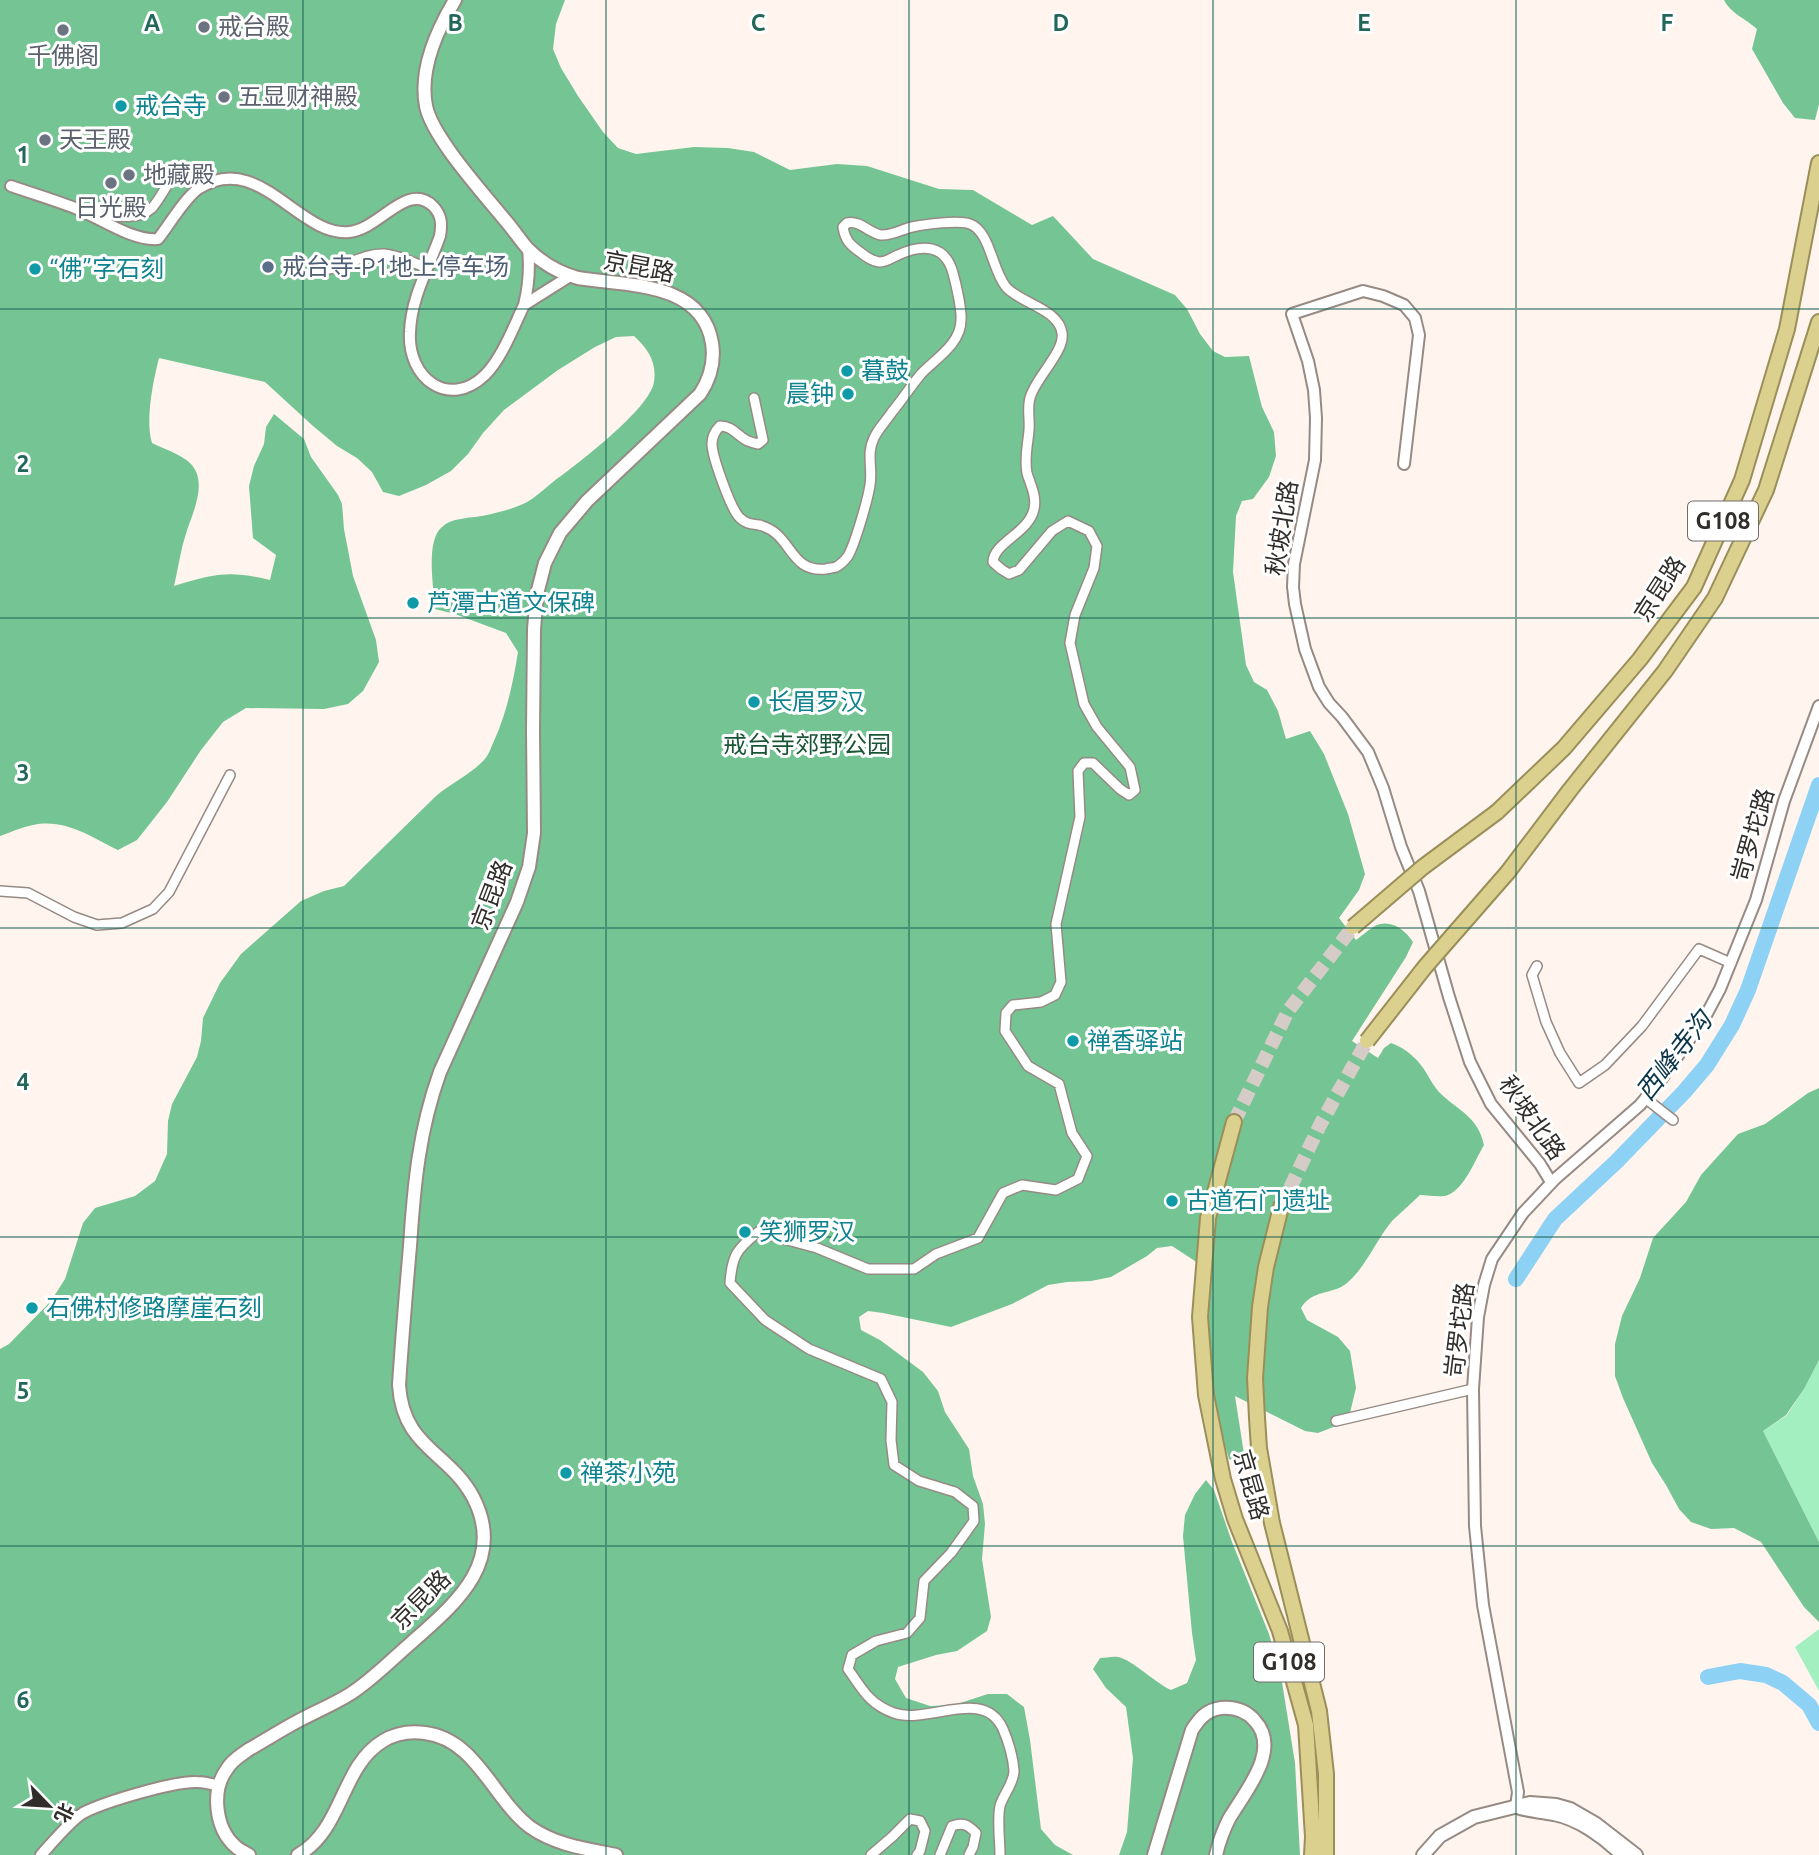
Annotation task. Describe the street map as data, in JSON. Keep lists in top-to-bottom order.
{
  "streets": {
    "highway": ["京昆路", "G108"],
    "street": ["秋坡北路", "岢罗坨路"]
  },
  "crossings": [
    ["秋坡北路", "岢罗坨路"]
  ],
  "water": ["西峰寺沟"],
  "parks": ["戒台寺郊野公园"],
  "places": [
    "戒台殿",
    "千佛阁",
    "五显财神殿",
    "戒台寺",
    "天王殿",
    "地藏殿",
    "日光殿",
    "戒台寺-P1地上停车场",
    "“佛”字石刻",
    "暮鼓",
    "晨钟",
    "芦潭古道文保碑",
    "长眉罗汉",
    "禅香驿站",
    "古道石门遗址",
    "笑狮罗汉",
    "石佛村修路摩崖石刻",
    "禅茶小苑"
  ],
  "north": "bottom right",
  "grid": {
    "columns": [
      "A",
      "B",
      "C",
      "D",
      "E",
      "F"
    ],
    "rows": [
      "1",
      "2",
      "3",
      "4",
      "5",
      "6"
    ]
  }
}
